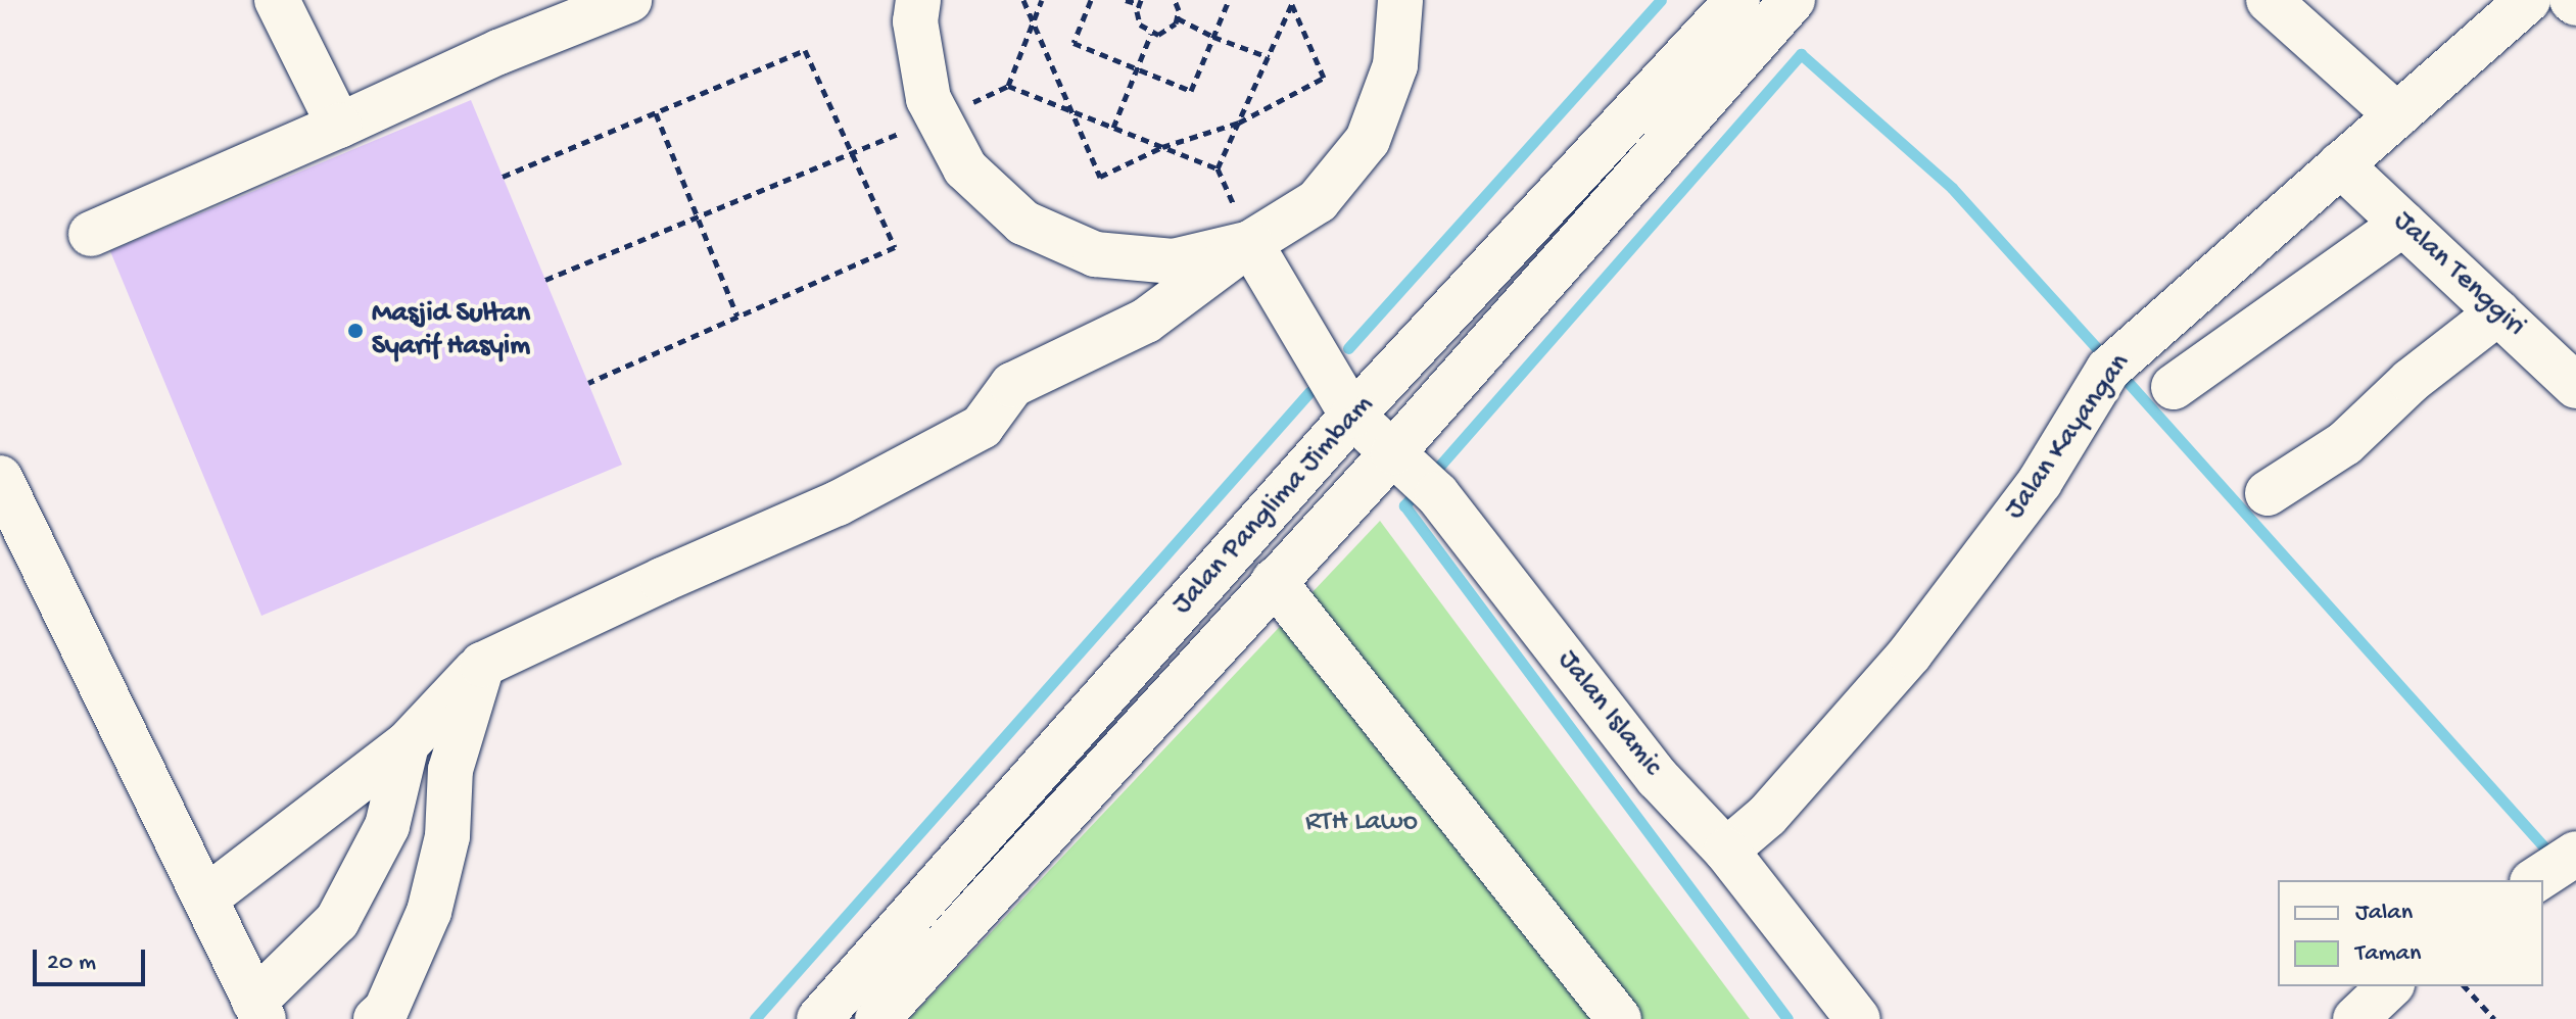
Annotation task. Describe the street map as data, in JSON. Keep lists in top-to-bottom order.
{
  "streets": {
    "street": [
      "Jalan Tenggiri",
      "Jalan Kayangan",
      "Jalan Panglima Jimbam",
      "Jalan Islamic"
    ]
  },
  "crossings": [
    ["Jalan Tenggiri", "Jalan Kayangan"],
    ["Jalan Kayangan", "Jalan Islamic"],
    ["Jalan Panglima Jimbam", "Jalan Islamic"]
  ],
  "parks": ["RTH Lawo"],
  "places": ["Masjid Sultan Syarif Hasyim"],
  "legend": ["Jalan", "Taman"],
  "scale_bar": "20 m"
}
